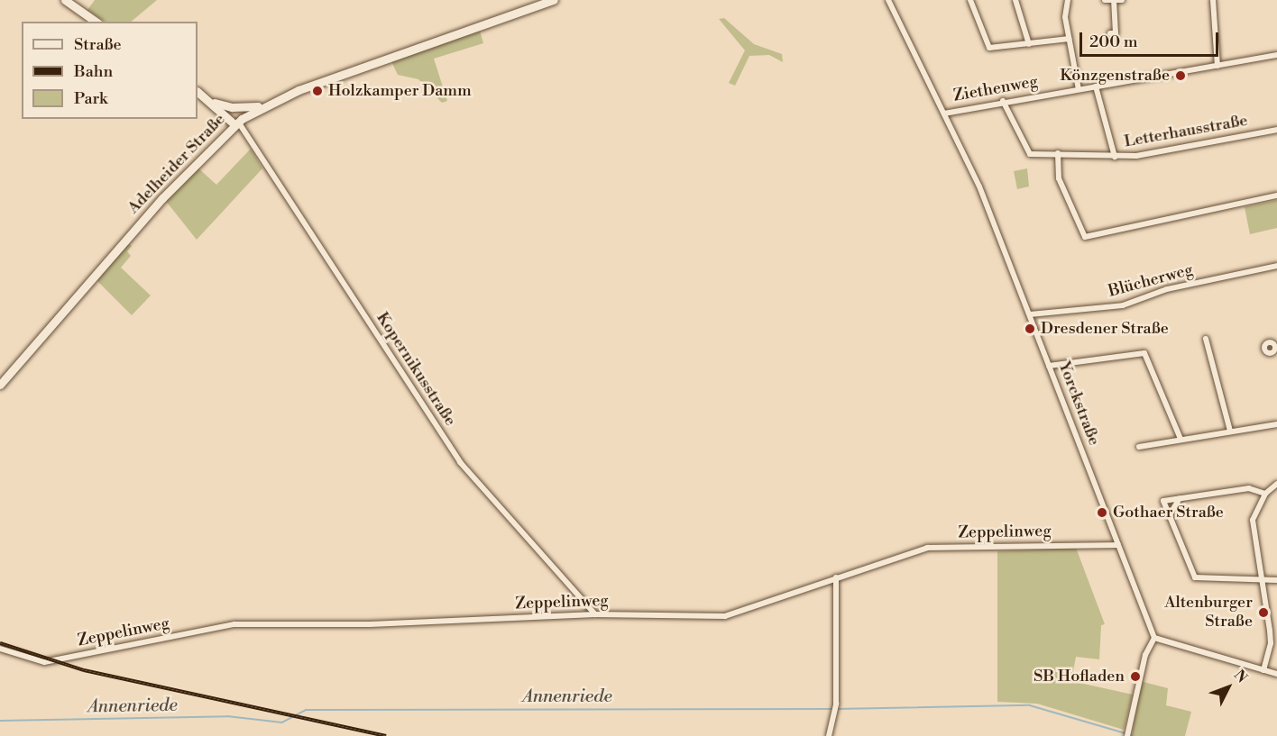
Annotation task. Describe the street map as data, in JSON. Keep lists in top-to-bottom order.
{
  "streets": {
    "main road": ["Adelheider Straße"],
    "street": [
      "Ziethenweg",
      "Letterhausstraße",
      "Blücherweg",
      "Kopernikusstraße",
      "Yorckstraße",
      "Zeppelinweg"
    ]
  },
  "crossings": [
    ["Ziethenweg", "Letterhausstraße"],
    ["Ziethenweg", "Yorckstraße"],
    ["Adelheider Straße", "Kopernikusstraße"],
    ["Blücherweg", "Yorckstraße"],
    ["Kopernikusstraße", "Zeppelinweg"],
    ["Yorckstraße", "Zeppelinweg"]
  ],
  "water": ["Annenriede"],
  "places": [
    "Könzgenstraße",
    "Holzkamper Damm",
    "Dresdener Straße",
    "Gothaer Straße",
    "Altenburger Straße",
    "SB Hofladen"
  ],
  "legend": ["Straße", "Bahn", "Park"],
  "scale_bar": "200 m",
  "north": "top right"
}
